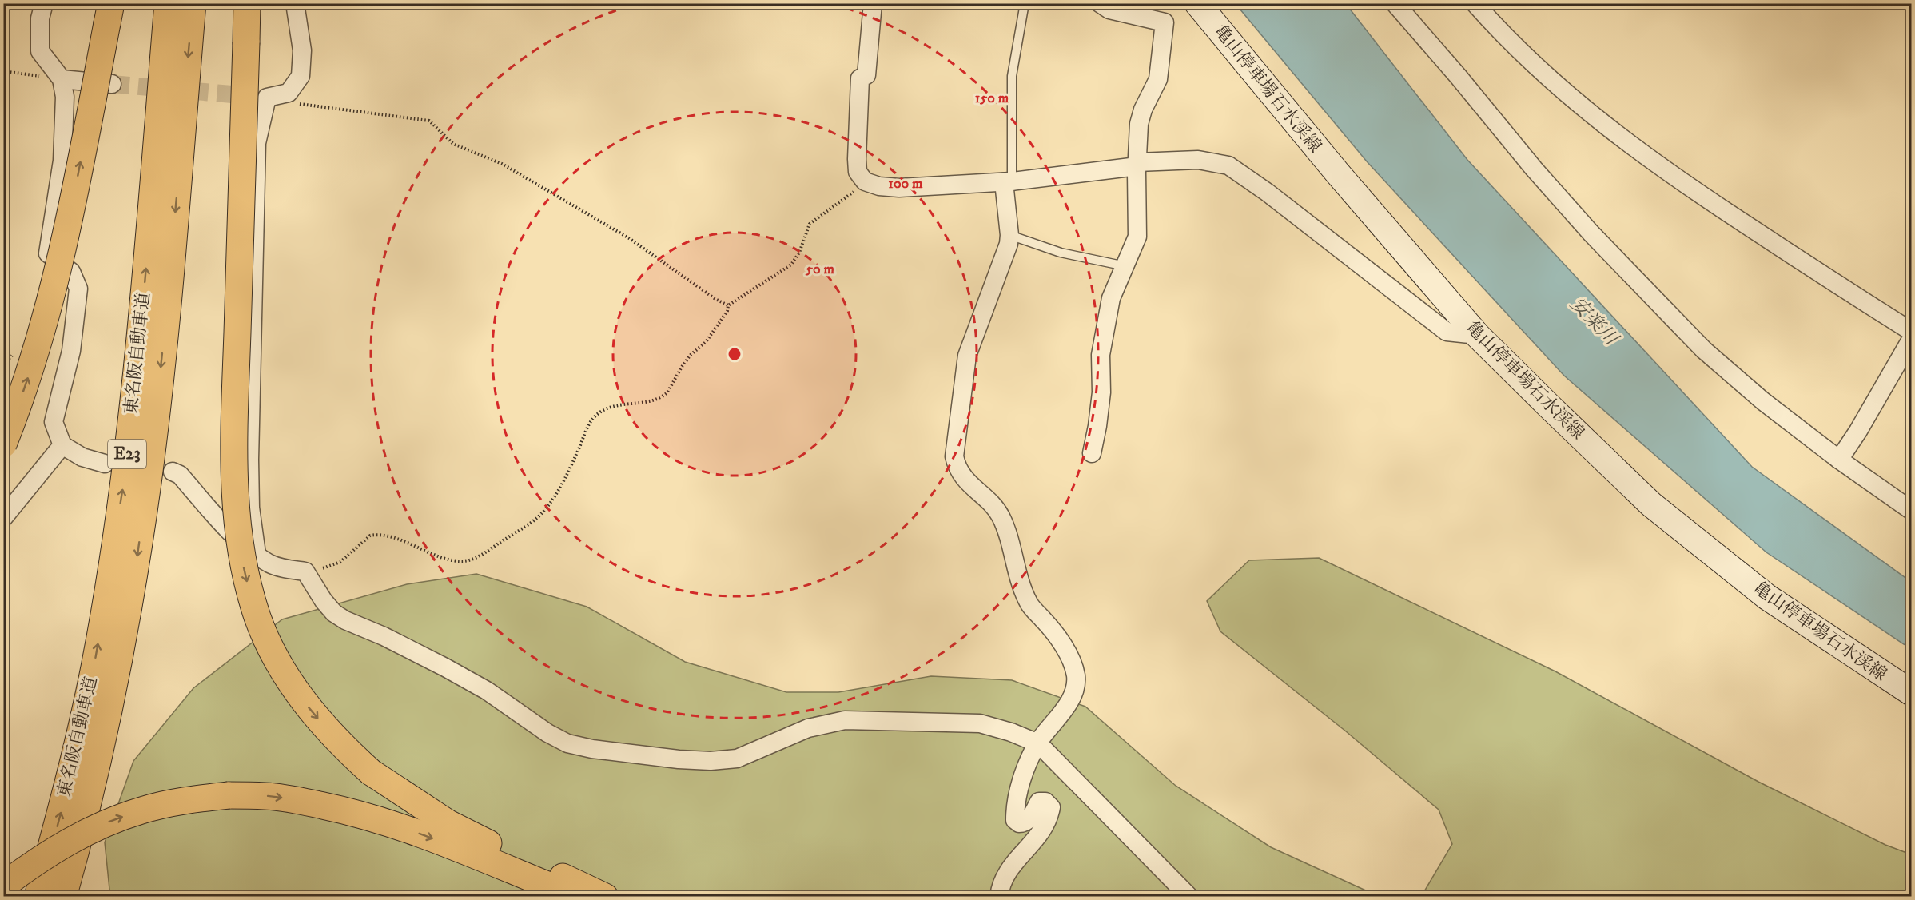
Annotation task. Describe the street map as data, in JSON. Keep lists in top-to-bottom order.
{
  "streets": {
    "highway": ["東名阪自動車道", "E23"],
    "main road": ["亀山停車場石水渓線"]
  },
  "water": ["安楽川"],
  "rings": ["150 m", "100 m", "50 m"]
}
